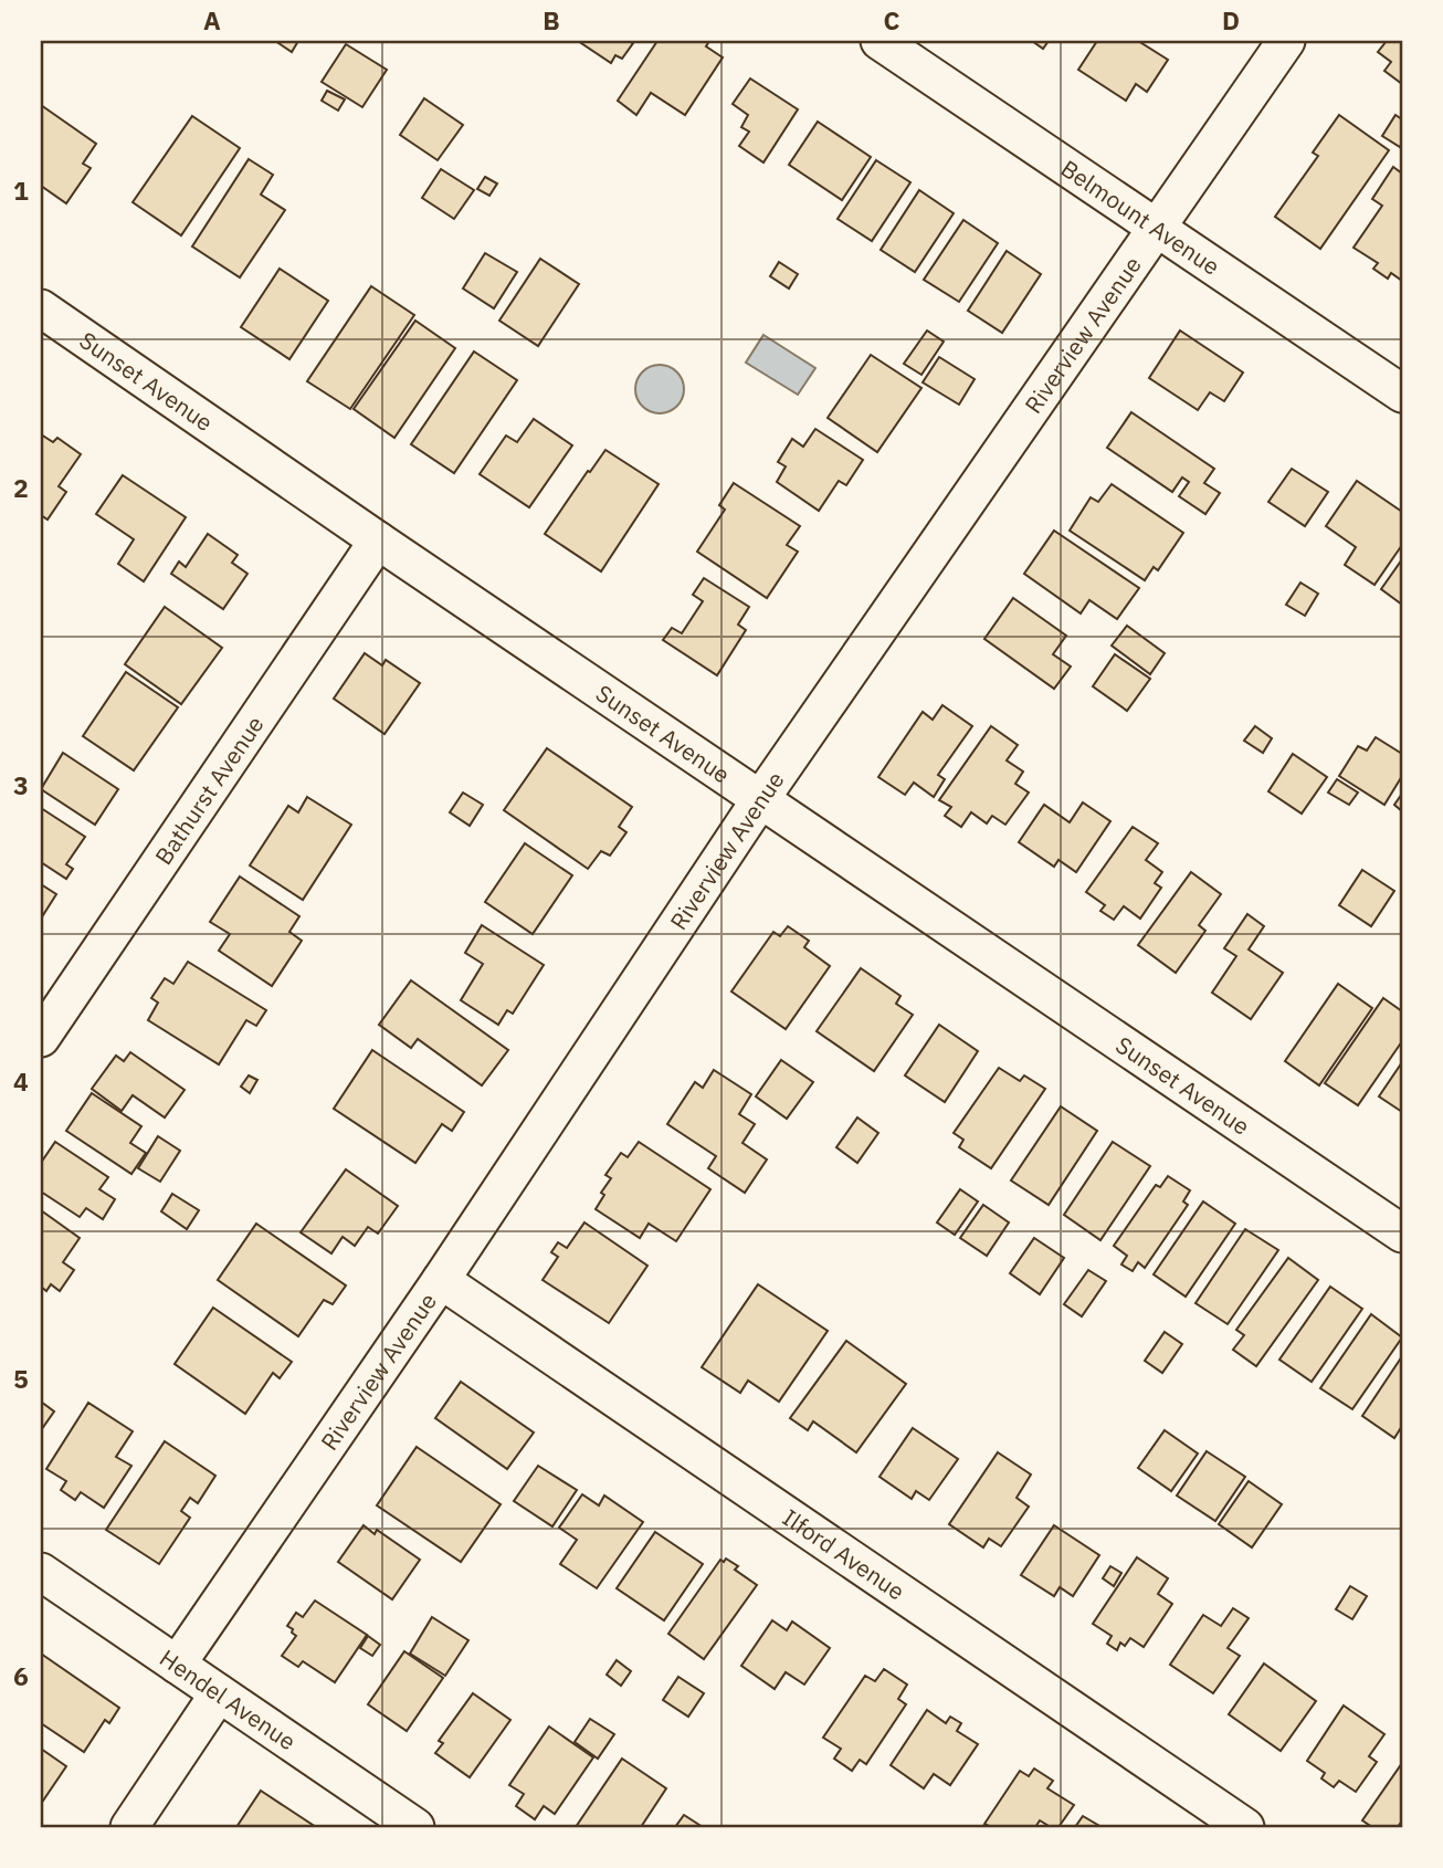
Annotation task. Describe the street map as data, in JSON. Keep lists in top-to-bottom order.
{
  "streets": {
    "street": [
      "Belmount Avenue",
      "Riverview Avenue",
      "Sunset Avenue",
      "Bathurst Avenue",
      "Ilford Avenue",
      "Hendel Avenue"
    ]
  },
  "crossings": [
    ["Belmount Avenue", "Riverview Avenue"],
    ["Riverview Avenue", "Sunset Avenue"],
    ["Riverview Avenue", "Ilford Avenue"],
    ["Riverview Avenue", "Hendel Avenue"],
    ["Sunset Avenue", "Bathurst Avenue"]
  ],
  "grid": {
    "columns": [
      "A",
      "B",
      "C",
      "D"
    ],
    "rows": [
      "1",
      "2",
      "3",
      "4",
      "5",
      "6"
    ]
  }
}
